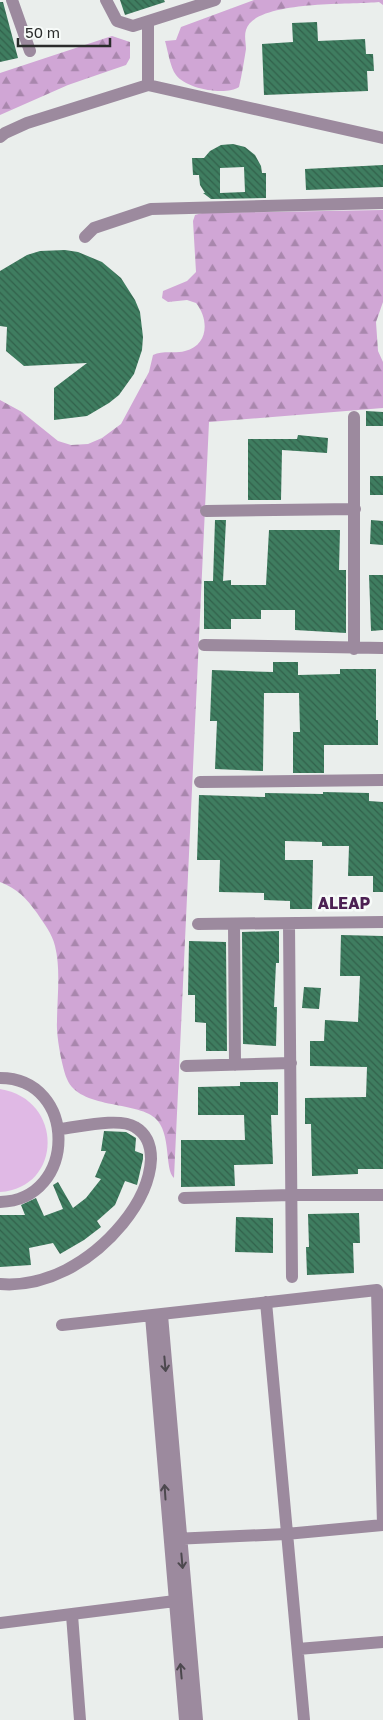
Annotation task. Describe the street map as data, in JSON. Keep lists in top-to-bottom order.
{
  "districts": ["ALEAP"],
  "scale_bar": "50 m"
}
